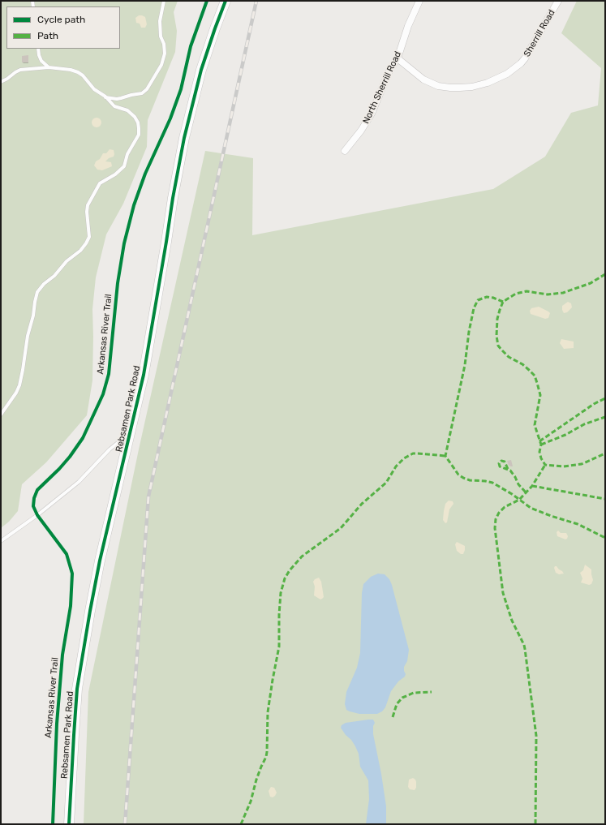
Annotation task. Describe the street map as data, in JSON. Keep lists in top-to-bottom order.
{
  "streets": {
    "street": ["Sherrill Road", "North Sherrill Road", "Rebsamen Park Road"],
    "cycle path": ["Arkansas River Trail"]
  },
  "crossings": [
    ["Sherrill Road", "North Sherrill Road"]
  ],
  "legend": ["Cycle path", "Path"]
}
